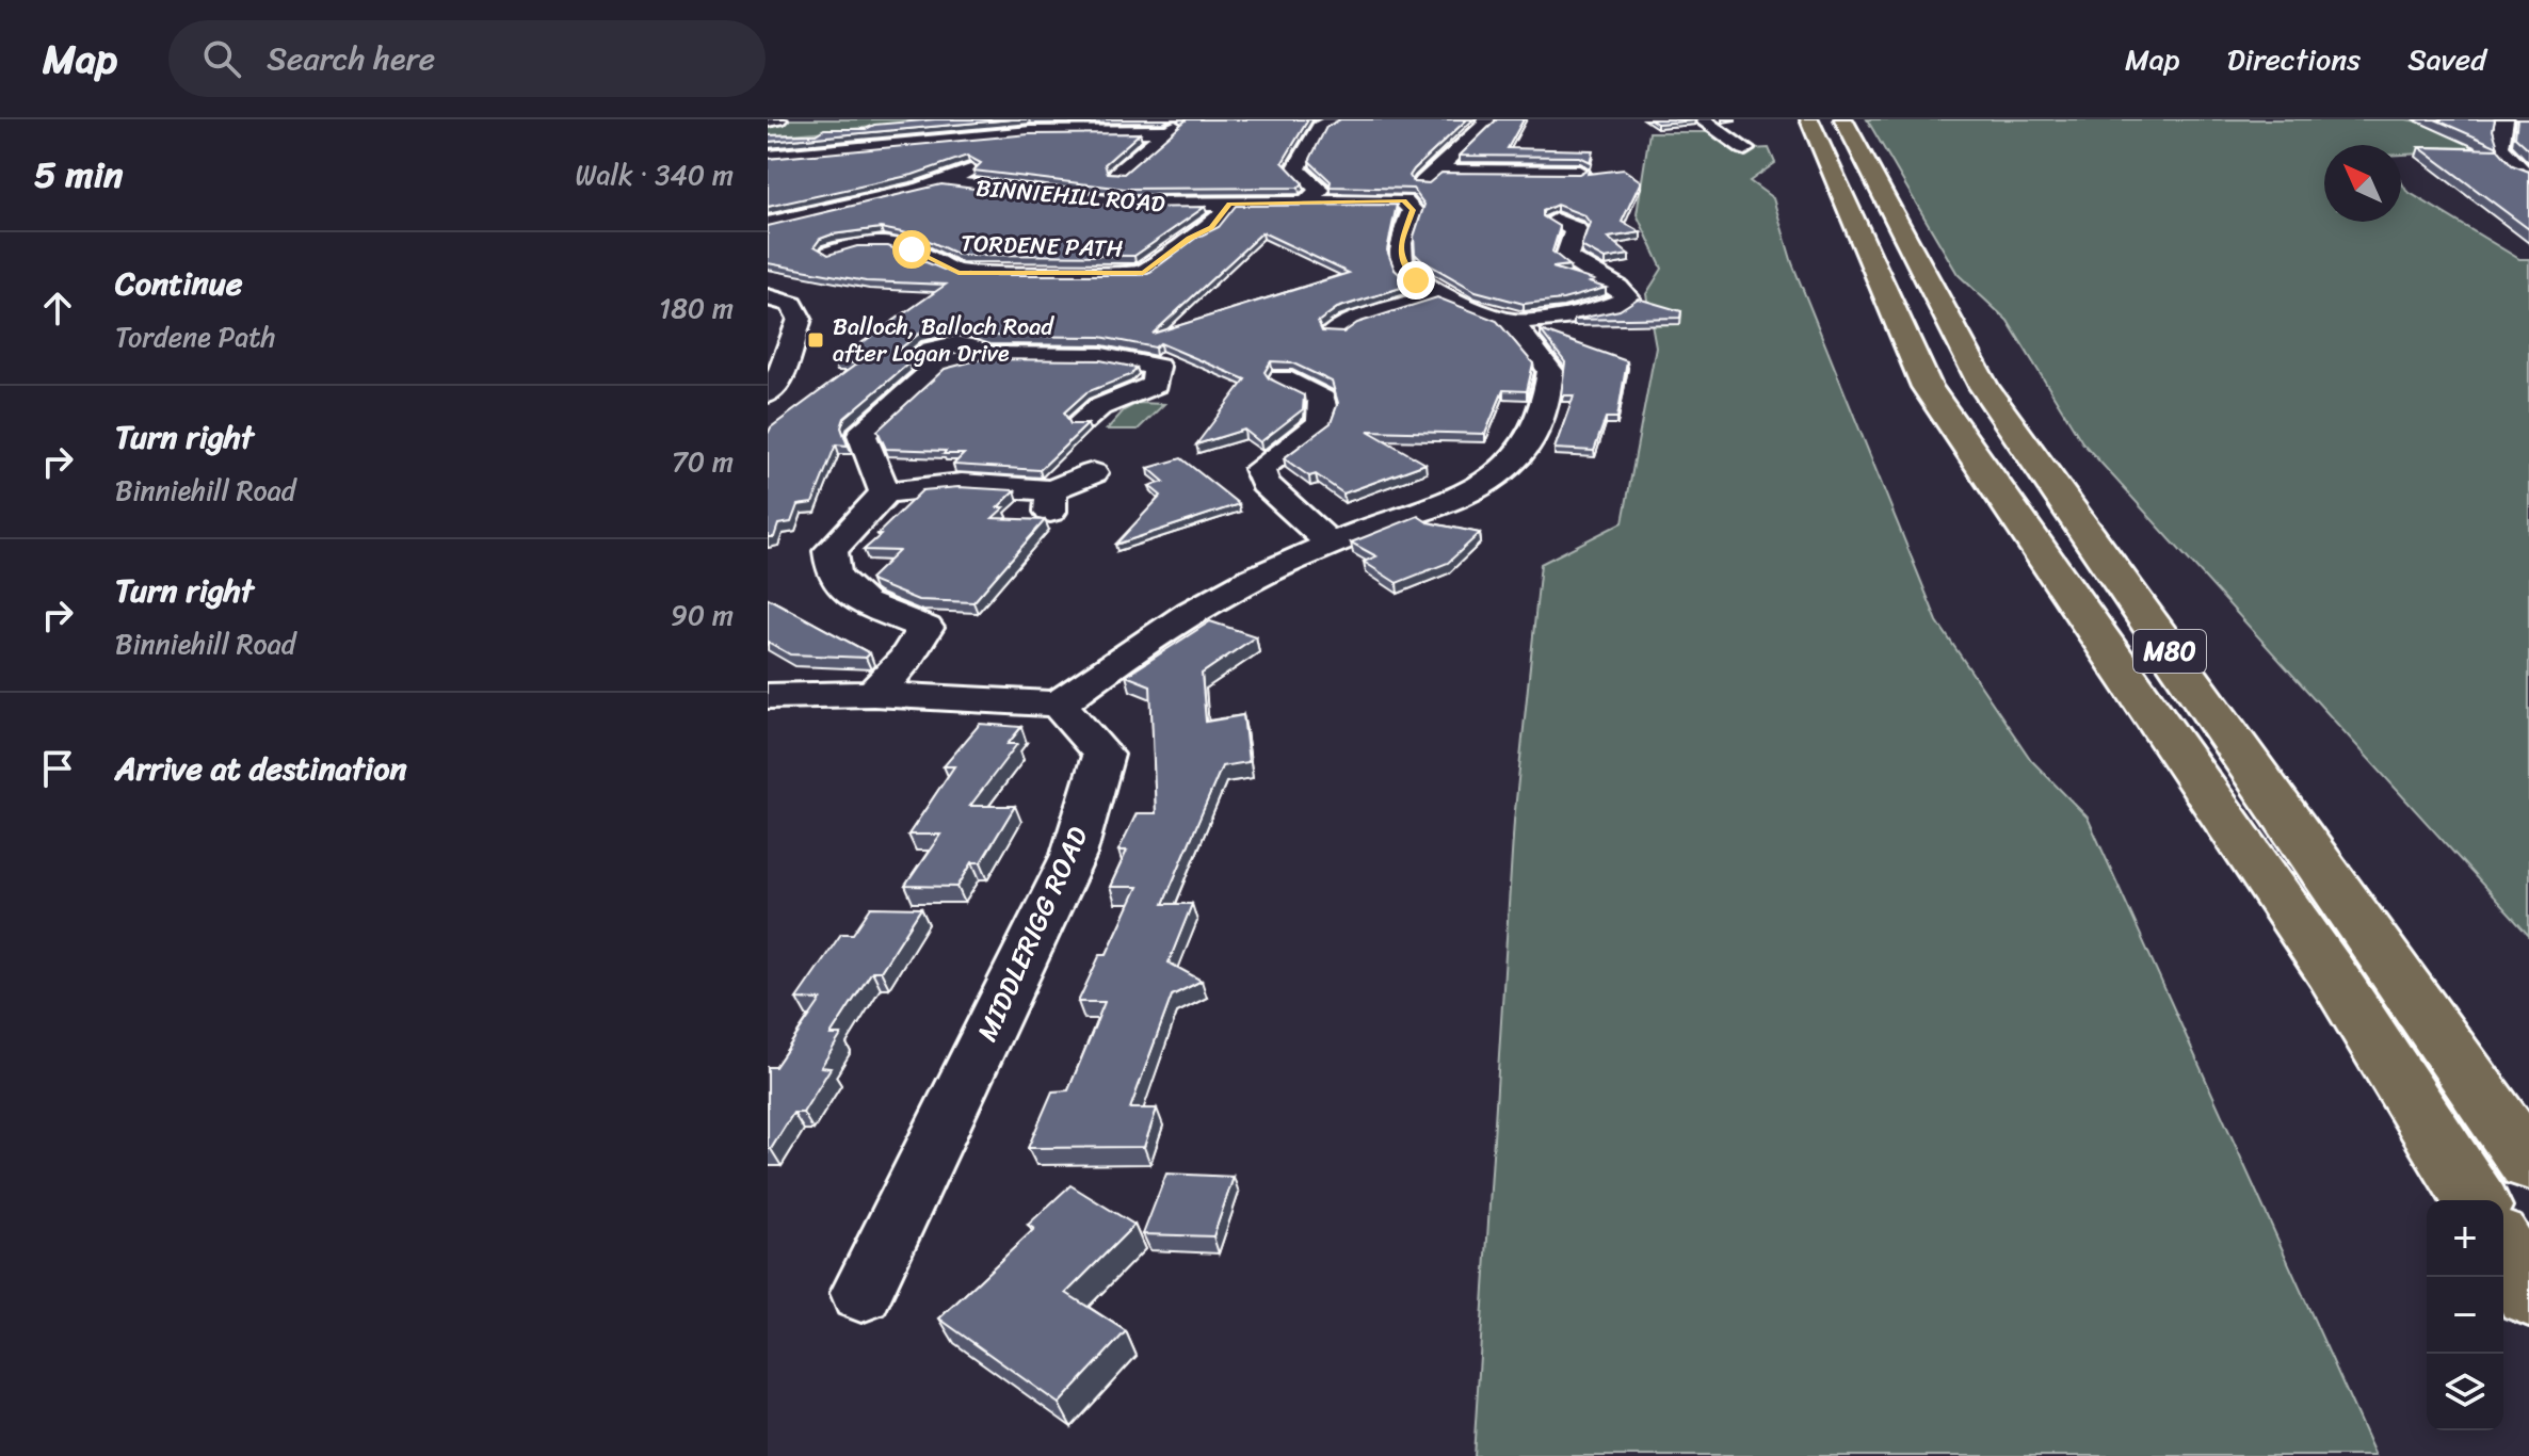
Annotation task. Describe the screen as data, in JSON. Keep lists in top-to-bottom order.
{
  "streets": {
    "highway": ["M80"],
    "street": ["BINNIEHILL ROAD", "TORDENE PATH", "MIDDLERIGG ROAD"]
  },
  "crossings": [
    ["BINNIEHILL ROAD", "TORDENE PATH"]
  ],
  "places": {
    "transit": ["Balloch, Balloch Road after Logan Drive"]
  },
  "north": "top left",
  "page": {
    "header": "Map",
    "search": "Search here",
    "nav": ["Map", "Directions", "Saved"],
    "heading": ["5 min", "Walk · 340 m"],
    "list": [
      ["Continue", "Tordene Path", "180 m"],
      ["Turn right", "Binniehill Road", "70 m"],
      ["Turn right", "Binniehill Road", "90 m"],
      "Arrive at destination"
    ],
    "map_buttons": ["+", "−"]
  }
}
